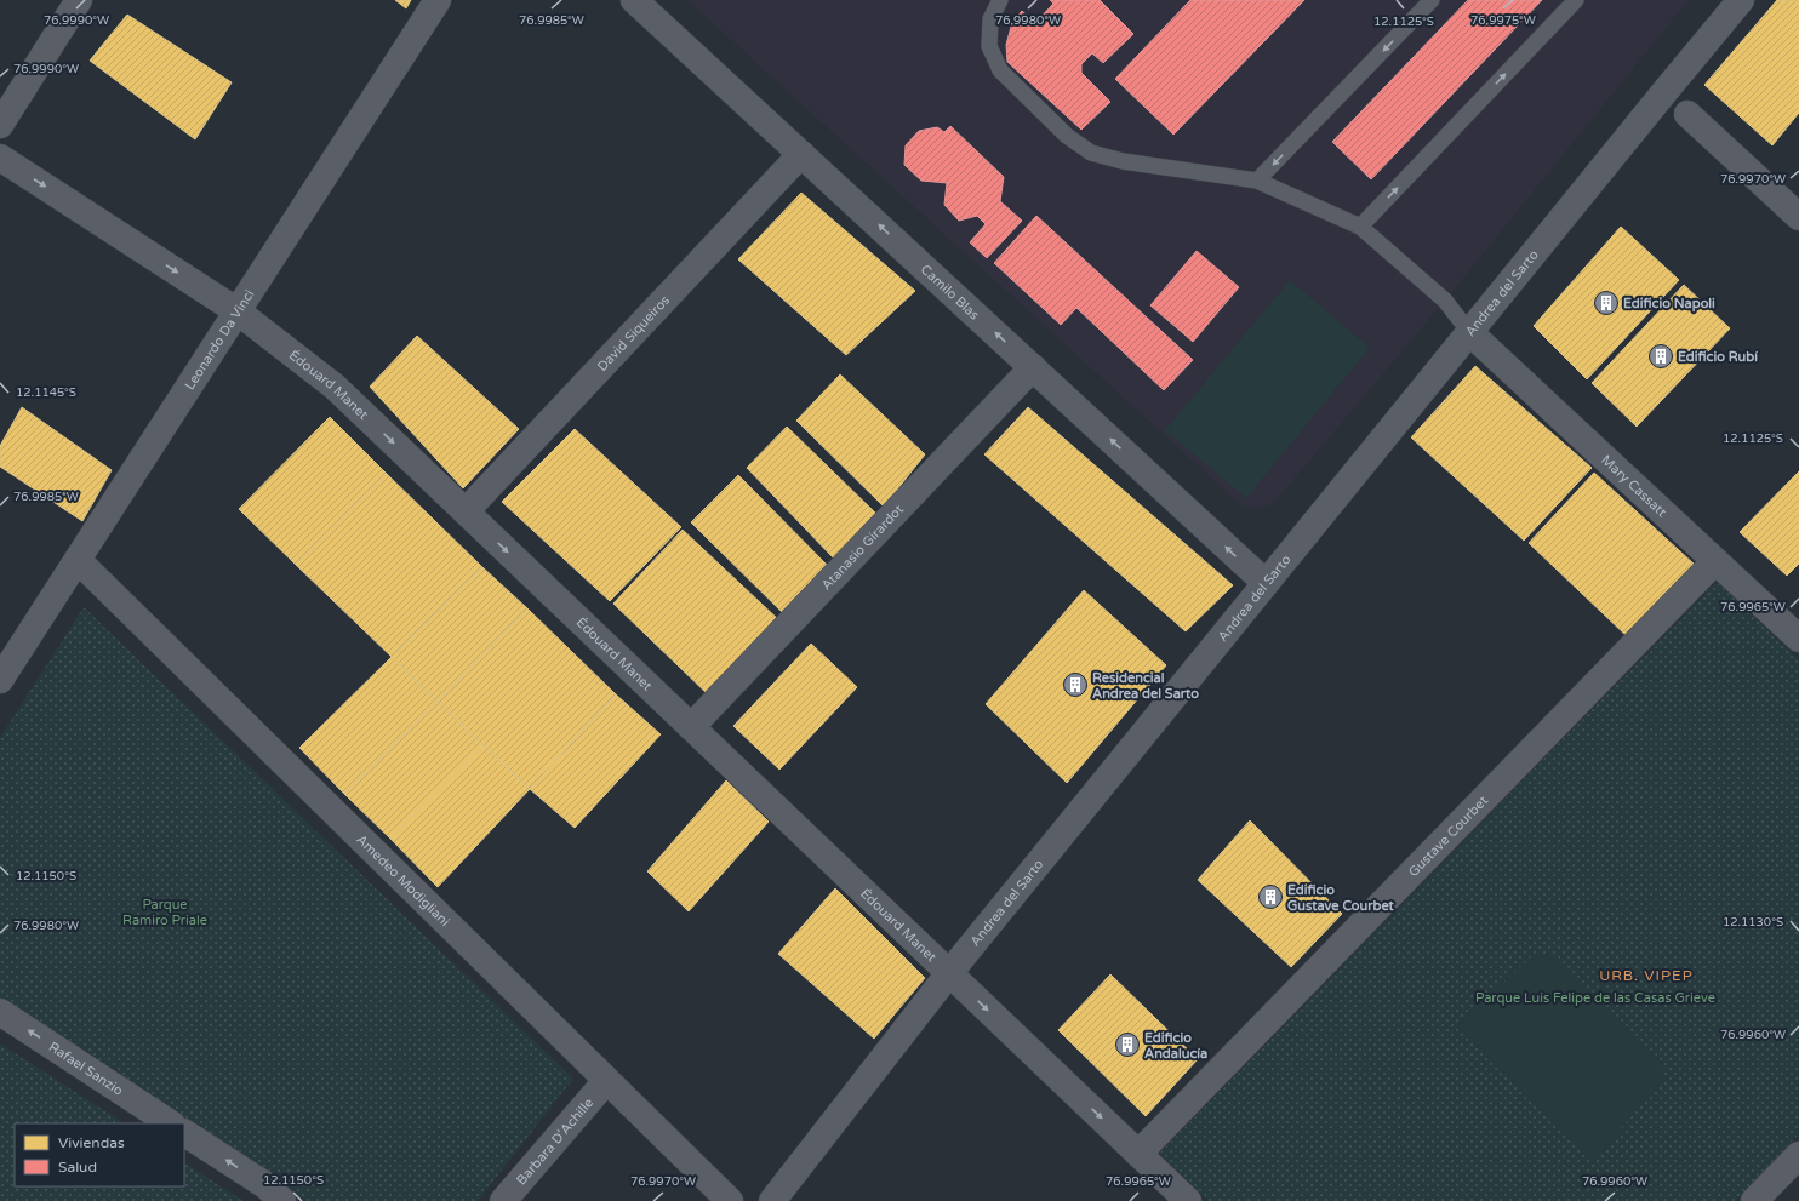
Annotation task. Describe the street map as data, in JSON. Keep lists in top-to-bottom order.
{
  "streets": {
    "street": [
      "Camilo Blas",
      "Andrea del Sarto",
      "David Siqueiros",
      "Leonardo Da Vinci",
      "Édouard Manet",
      "Mary Cassatt",
      "Atanasio Girardot",
      "Gustave Courbet",
      "Amedeo Modigliani",
      "Rafael Sanzio",
      "Barbara D'Achille"
    ]
  },
  "crossings": [
    ["Camilo Blas", "Andrea del Sarto"],
    ["Camilo Blas", "David Siqueiros"],
    ["Camilo Blas", "Atanasio Girardot"],
    ["Andrea del Sarto", "Édouard Manet"],
    ["Andrea del Sarto", "Mary Cassatt"],
    ["David Siqueiros", "Édouard Manet"],
    ["Leonardo Da Vinci", "Édouard Manet"],
    ["Leonardo Da Vinci", "Amedeo Modigliani"],
    ["Édouard Manet", "Atanasio Girardot"],
    ["Édouard Manet", "Gustave Courbet"],
    ["Mary Cassatt", "Gustave Courbet"],
    ["Amedeo Modigliani", "Barbara D'Achille"]
  ],
  "one_way": ["Camilo Blas", "Édouard Manet", "Rafael Sanzio"],
  "districts": ["URB. VIPEP"],
  "parks": ["Parque Ramiro Priale", "Parque Luis Felipe de las Casas Grieve"],
  "places": {
    "building": [
      "Edificio Napoli",
      "Edificio Rubí",
      "Residencial Andrea del Sarto",
      "Edificio Gustave Courbet",
      "Edificio Andalucía"
    ]
  },
  "legend": ["Viviendas", "Salud"],
  "coordinates": [
    "76.9985°W",
    "76.9990°W",
    "76.9980°W",
    "76.9975°W",
    "12.1125°S",
    "76.9970°W",
    "12.1145°S",
    "76.9965°W",
    "12.1150°S",
    "12.1130°S",
    "76.9960°W"
  ]
}
